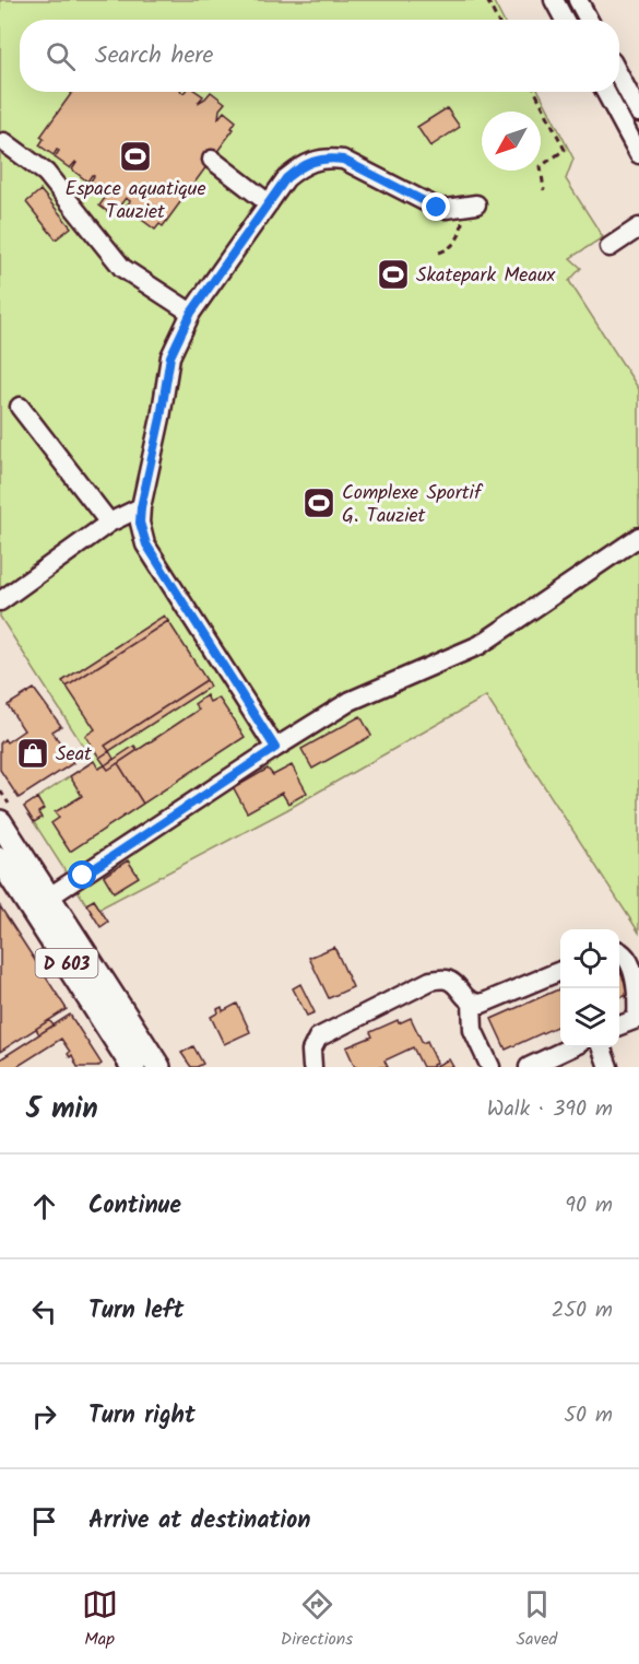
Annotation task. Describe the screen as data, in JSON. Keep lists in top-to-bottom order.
{
  "streets": {
    "main road": ["D 603"]
  },
  "places": {
    "sports": ["Espace aquatique Tauziet", "Skatepark Meaux", "Complexe Sportif G. Tauziet"],
    "shop": ["Seat"]
  },
  "north": "bottom left",
  "page": {
    "search": "Search here",
    "heading": ["5 min", "Walk · 390 m"],
    "list": [
      ["Continue", "90 m"],
      ["Turn left", "250 m"],
      ["Turn right", "50 m"],
      "Arrive at destination"
    ],
    "nav": ["Map", "Directions", "Saved"]
  }
}
